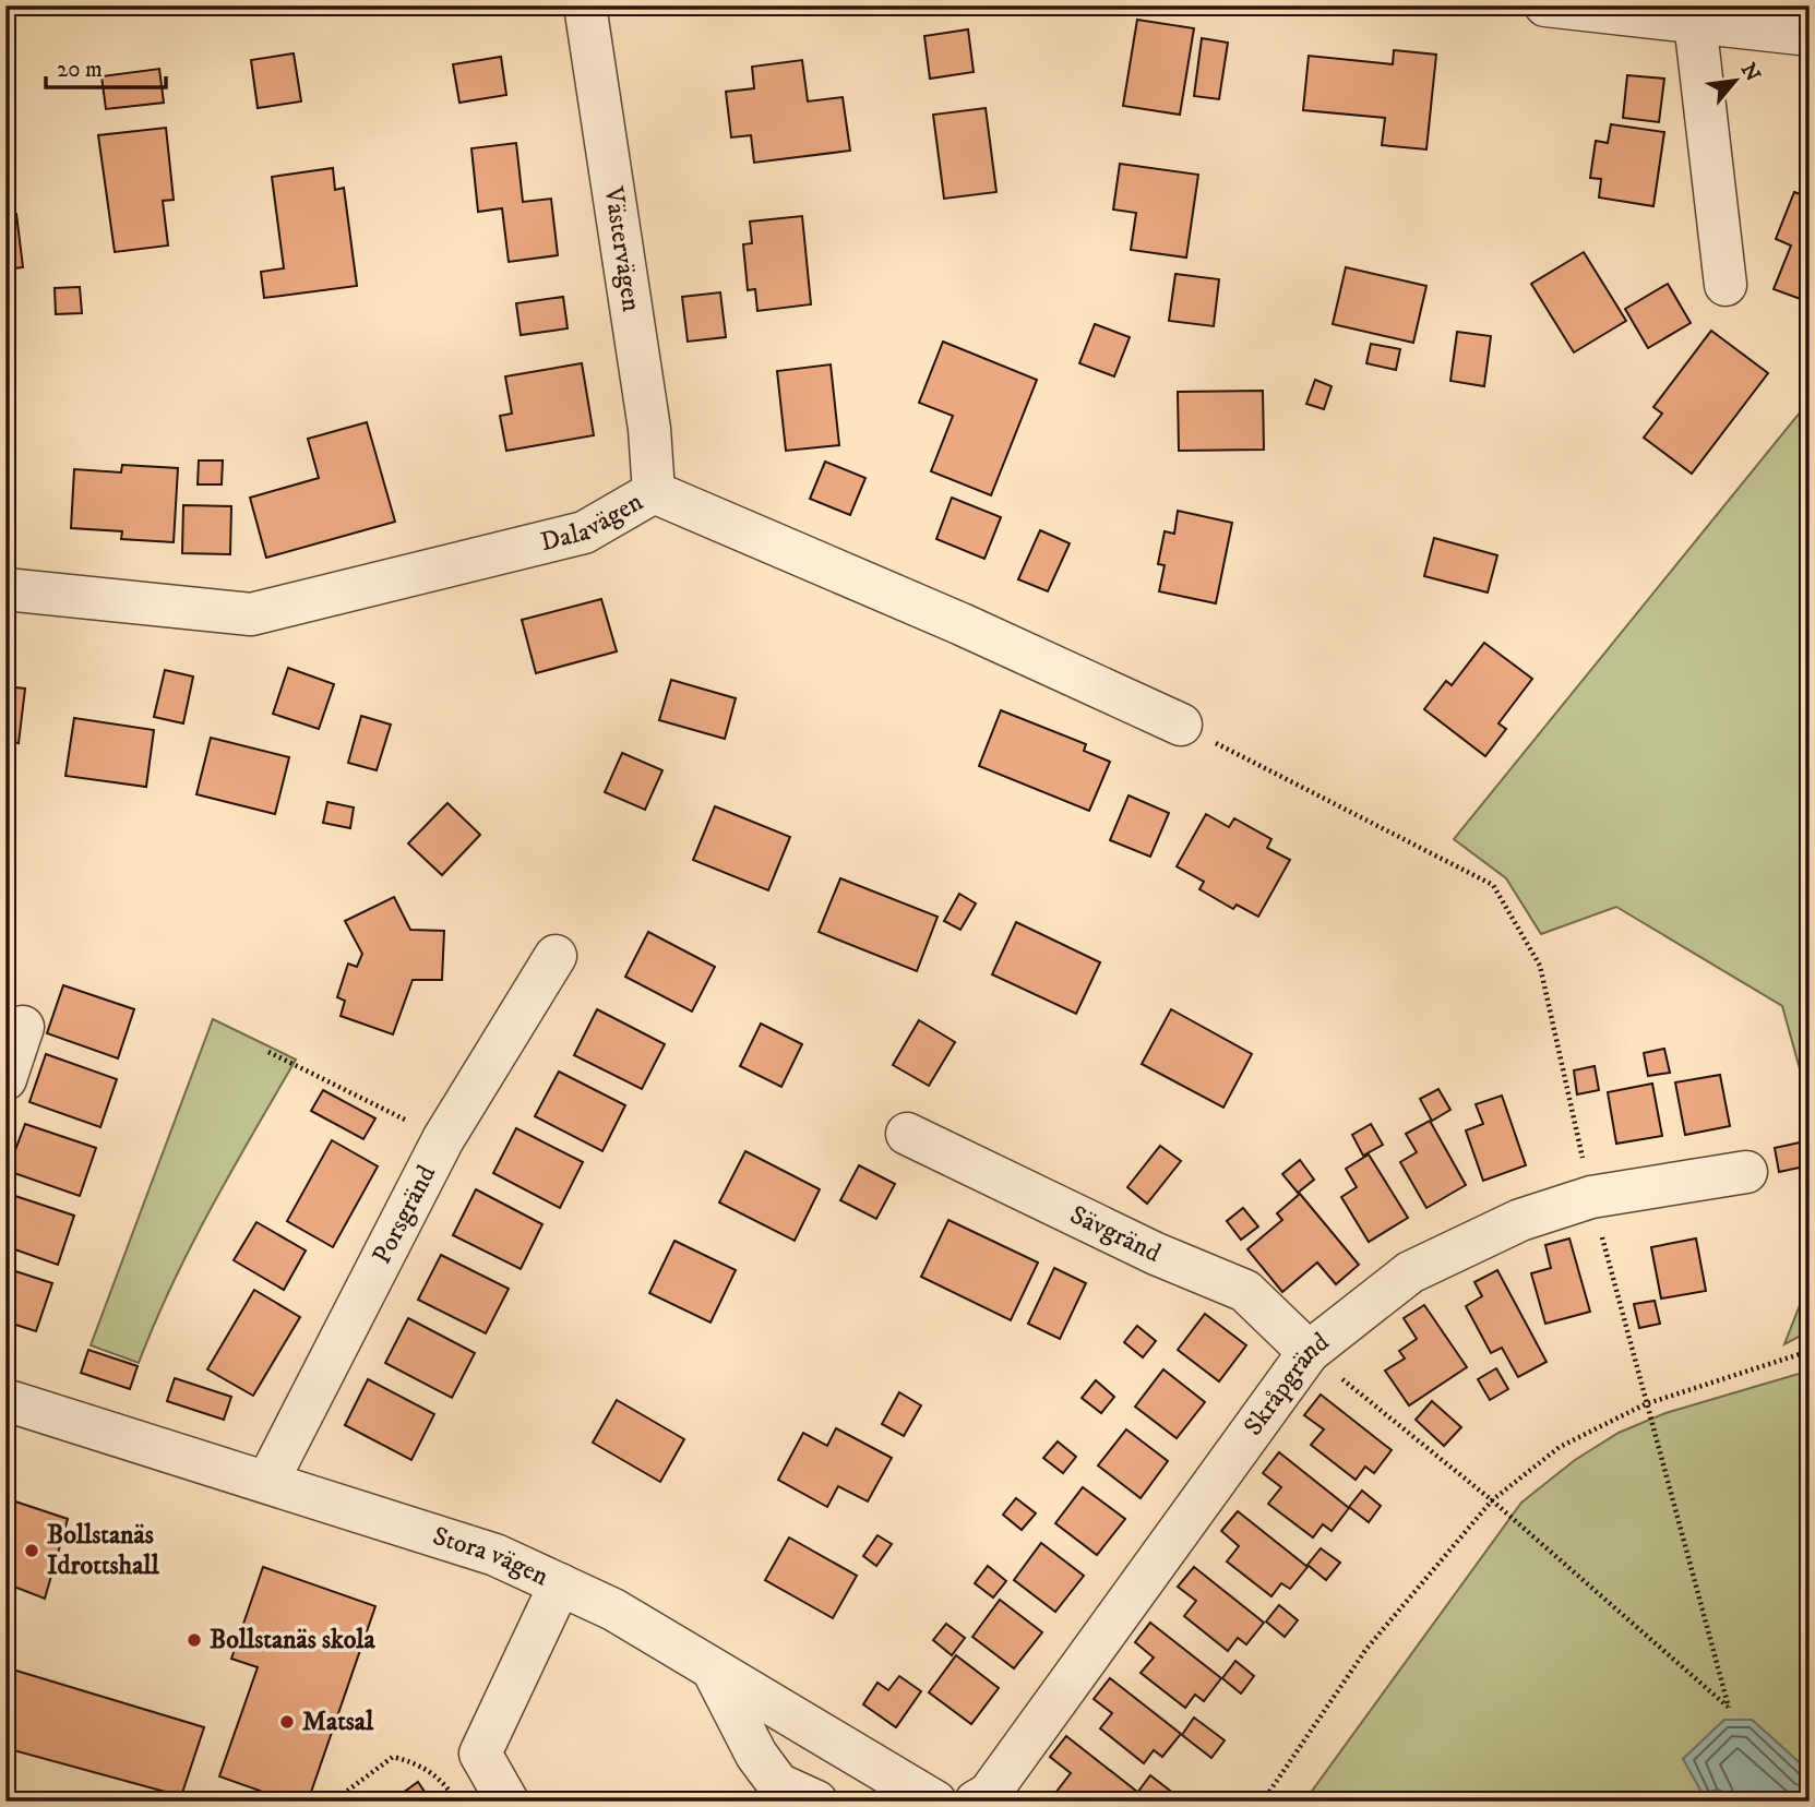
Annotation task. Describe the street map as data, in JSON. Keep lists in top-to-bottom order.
{
  "streets": {
    "street": [
      "Västervägen",
      "Dalavägen",
      "Porsgränd",
      "Sävgränd",
      "Skråpgränd",
      "Stora vägen"
    ]
  },
  "crossings": [
    ["Västervägen", "Dalavägen"],
    ["Porsgränd", "Stora vägen"],
    ["Sävgränd", "Skråpgränd"]
  ],
  "places": ["Bollstanäs Idrottshall", "Bollstanäs skola", "Matsal"],
  "scale_bar": "20 m",
  "north": "top right"
}
